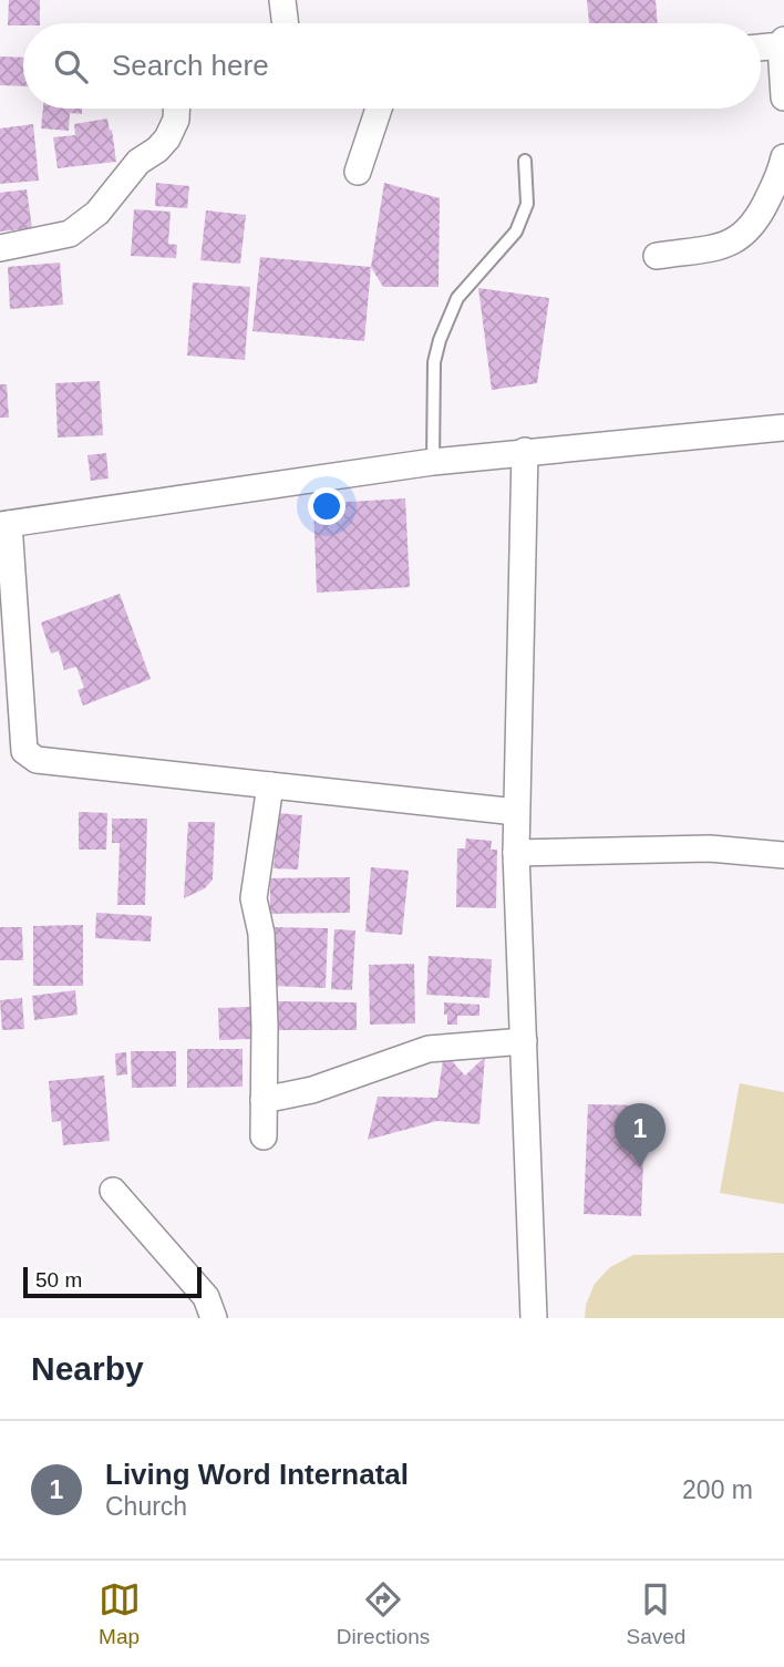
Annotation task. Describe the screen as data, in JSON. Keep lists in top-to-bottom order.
{
  "scale_bar": "50 m",
  "page": {
    "search": "Search here",
    "pins": "1",
    "scale": "50 m",
    "heading": "Nearby",
    "list": [
      {
        "mark": "1",
        "name": "Living Word Internatal",
        "note": "Church",
        "value": "200 m"
      }
    ],
    "nav": ["Map", "Directions", "Saved"]
  }
}
